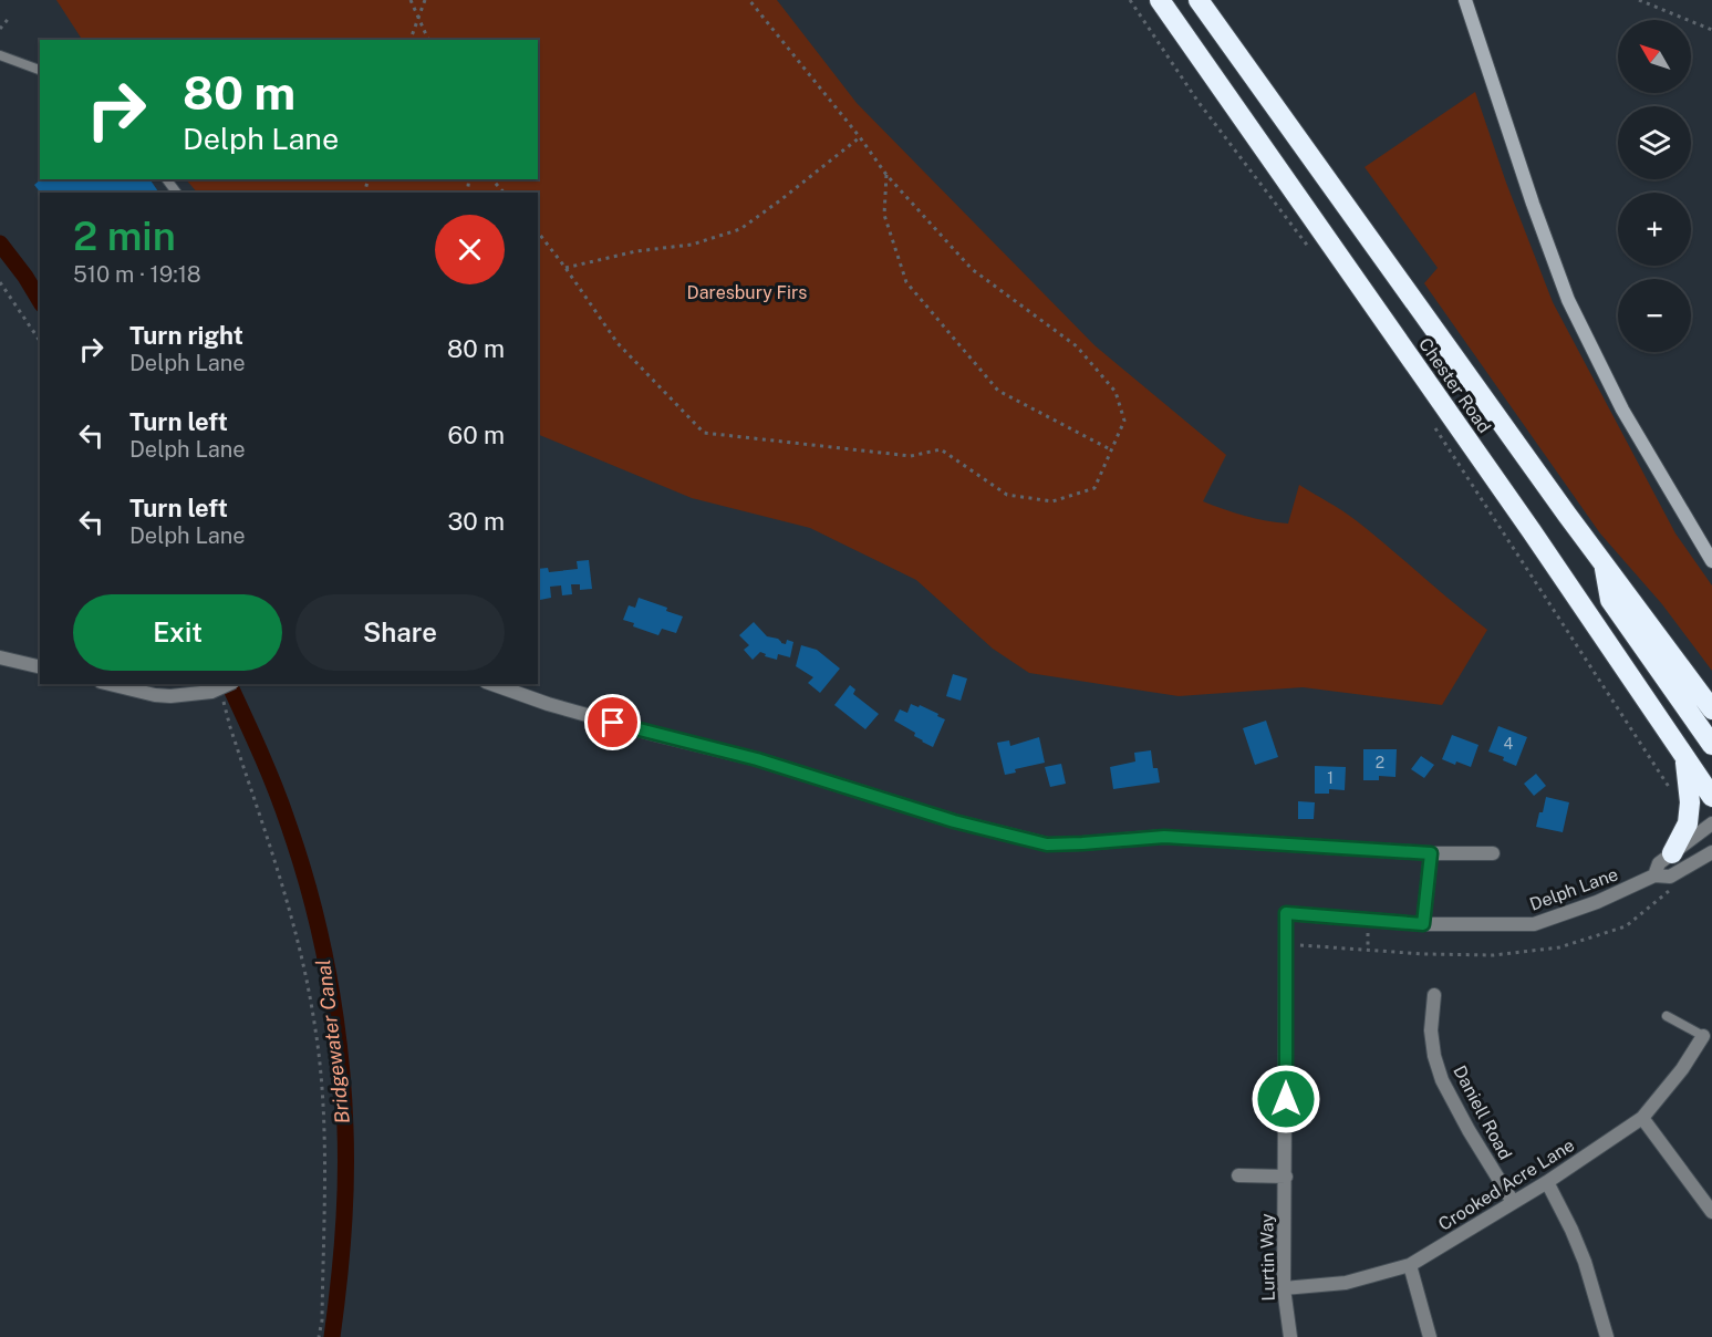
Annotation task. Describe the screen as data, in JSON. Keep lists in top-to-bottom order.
{
  "streets": {
    "highway": ["Chester Road"],
    "street": [
      "Delph Lane",
      "Daniell Road",
      "Crooked Acre Lane",
      "Lurtin Way"
    ]
  },
  "crossings": [
    ["Delph Lane", "Lurtin Way"],
    ["Daniell Road", "Crooked Acre Lane"],
    ["Crooked Acre Lane", "Lurtin Way"]
  ],
  "water": ["Bridgewater Canal"],
  "parks": ["Daresbury Firs"],
  "house_numbers": ["4", "2", "1"],
  "north": "top left",
  "page": {
    "map_buttons": ["+", "−"],
    "turn": ["80 m", "Delph Lane"],
    "heading": ["2 min", "510 m · 19:18"],
    "list": [
      {
        "name": "Turn right",
        "note": "Delph Lane",
        "value": "80 m"
      },
      {
        "name": "Turn left",
        "note": "Delph Lane",
        "value": "60 m"
      },
      {
        "name": "Turn left",
        "note": "Delph Lane",
        "value": "30 m"
      }
    ],
    "buttons": ["Exit", "Share"]
  }
}
